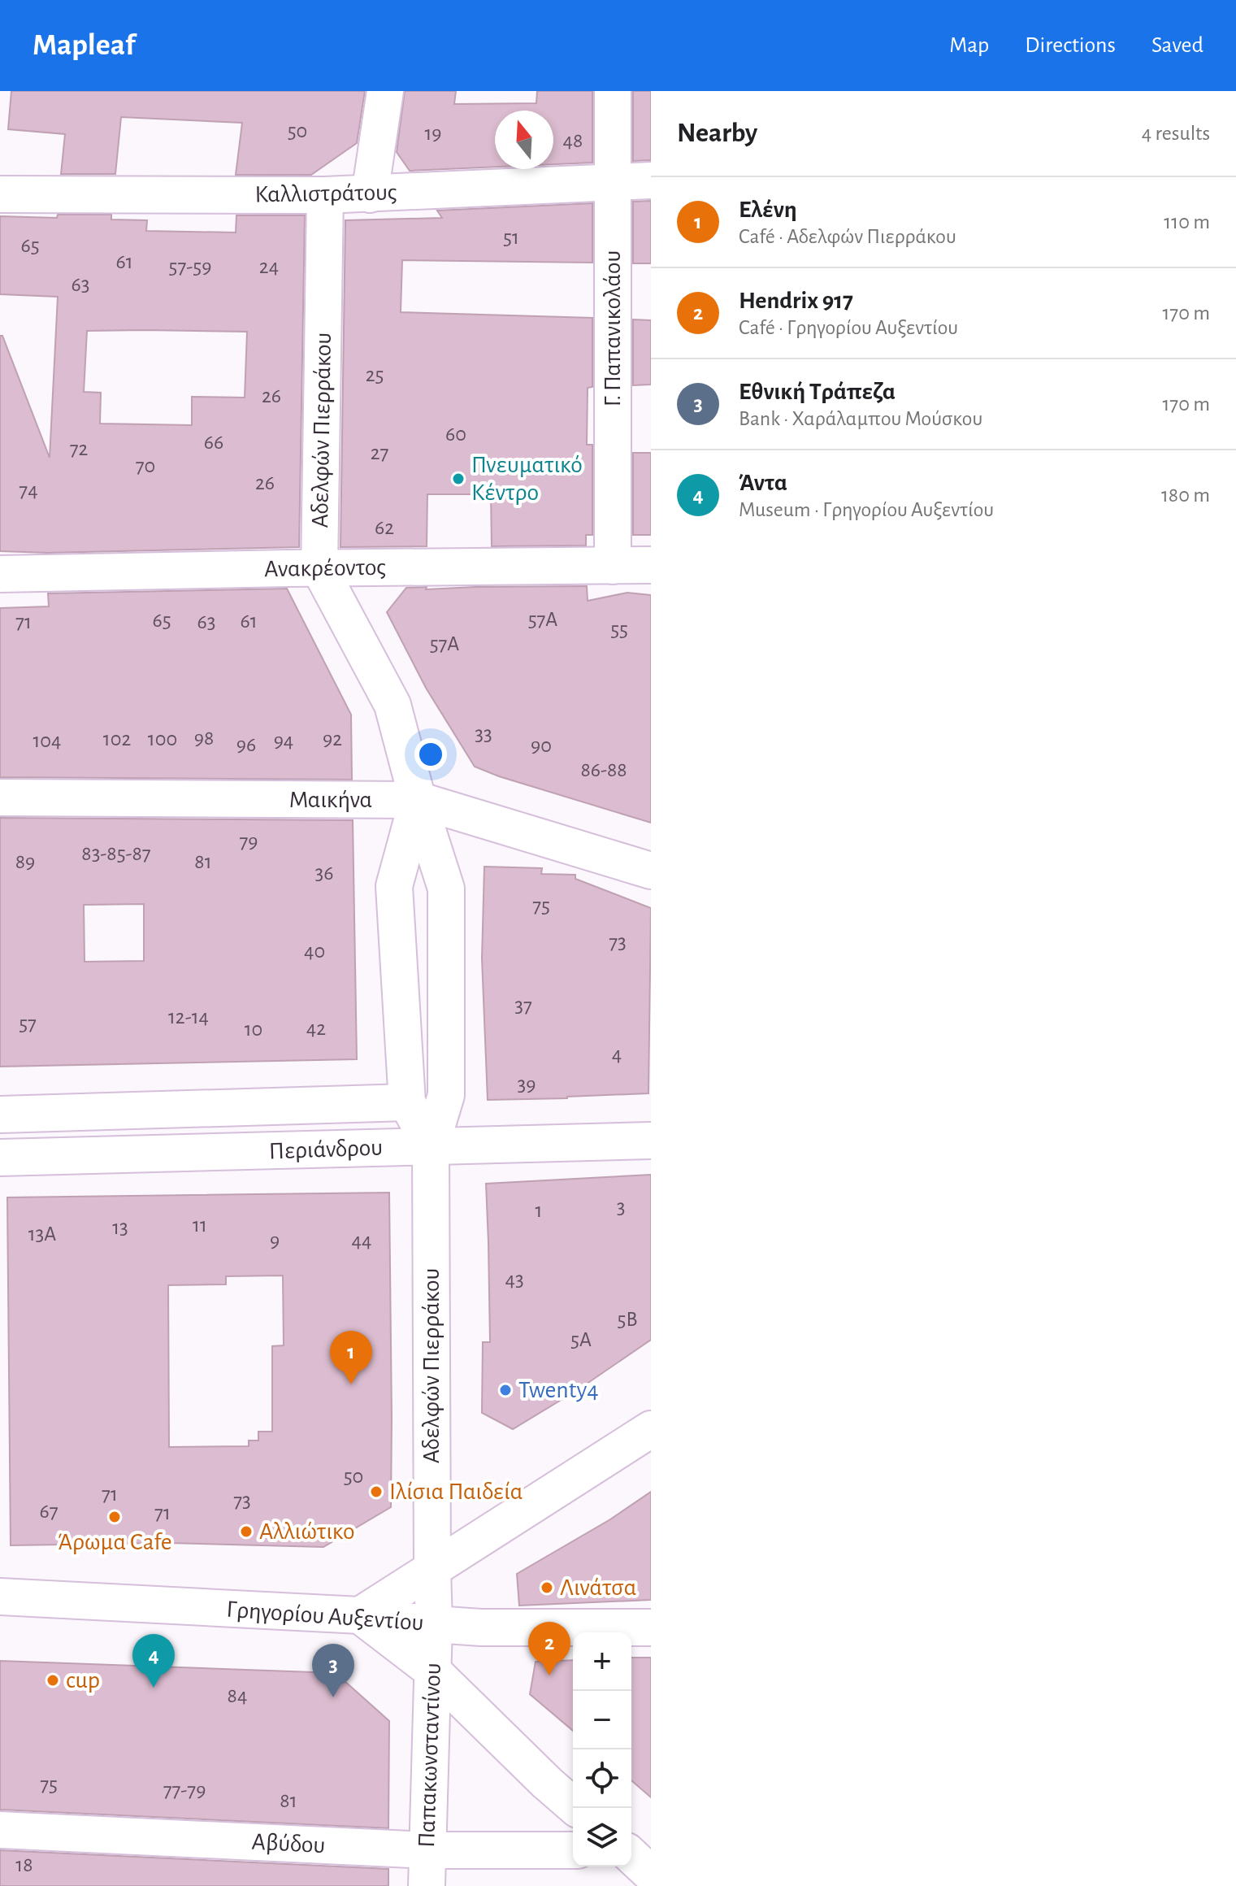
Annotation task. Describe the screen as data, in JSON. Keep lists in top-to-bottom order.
{
  "streets": {
    "street": [
      "Καλλιστράτους",
      "Γ. Παπανικολάου",
      "Αδελφών Πιερράκου",
      "Ανακρέοντος",
      "Μαικήνα",
      "Περιάνδρου",
      "Γρηγορίου Αυξεντίου",
      "Παπακωνσταντίνου",
      "Αβύδου"
    ]
  },
  "crossings": [
    ["Καλλιστράτους", "Γ. Παπανικολάου"],
    ["Καλλιστράτους", "Αδελφών Πιερράκου"],
    ["Γ. Παπανικολάου", "Ανακρέοντος"],
    ["Αδελφών Πιερράκου", "Ανακρέοντος"],
    ["Αδελφών Πιερράκου", "Μαικήνα"],
    ["Αδελφών Πιερράκου", "Περιάνδρου"],
    ["Αδελφών Πιερράκου", "Γρηγορίου Αυξεντίου"],
    ["Αδελφών Πιερράκου", "Παπακωνσταντίνου"],
    ["Γρηγορίου Αυξεντίου", "Παπακωνσταντίνου"],
    ["Παπακωνσταντίνου", "Αβύδου"]
  ],
  "places": [
    "Πνευματικό Κέντρο",
    "Twenty4",
    "Ιλίσια Παιδεία",
    "Άρωμα Cafe",
    "Αλλιώτικο",
    "Λινάτσα",
    "cup"
  ],
  "house_numbers": [
    "50",
    "19",
    "48",
    "51",
    "65",
    "61",
    "57-59",
    "24",
    "63",
    "25",
    "26",
    "60",
    "66",
    "72",
    "27",
    "70",
    "26",
    "74",
    "62",
    "57Α",
    "65",
    "61",
    "71",
    "63",
    "55",
    "57A",
    "33",
    "98",
    "102",
    "100",
    "92",
    "104",
    "94",
    "96",
    "90",
    "86-88",
    "79",
    "83-85-87",
    "89",
    "81",
    "36",
    "75",
    "73",
    "40",
    "37",
    "12-14",
    "57",
    "42",
    "10",
    "4",
    "39",
    "3",
    "1",
    "11",
    "13",
    "13A",
    "9",
    "44",
    "43",
    "5Β",
    "5Α",
    "50",
    "71",
    "73",
    "67",
    "71",
    "84",
    "75",
    "77-79",
    "81",
    "18"
  ],
  "north": "top",
  "page": {
    "header": "Mapleaf",
    "nav": ["Map", "Directions", "Saved"],
    "heading": ["Nearby", "4 results"],
    "list": [
      {
        "mark": "1",
        "name": "Ελένη",
        "note": "Café · Αδελφών Πιερράκου",
        "value": "110 m"
      },
      {
        "mark": "2",
        "name": "Hendrix 917",
        "note": "Café · Γρηγορίου Αυξεντίου",
        "value": "170 m"
      },
      {
        "mark": "3",
        "name": "Εθνική Τράπεζα",
        "note": "Bank · Χαράλαμπου Μούσκου",
        "value": "170 m"
      },
      {
        "mark": "4",
        "name": "Άντα",
        "note": "Museum · Γρηγορίου Αυξεντίου",
        "value": "180 m"
      }
    ],
    "pins": [
      "1",
      "2",
      "4",
      "3"
    ],
    "map_buttons": ["+", "−"]
  }
}
